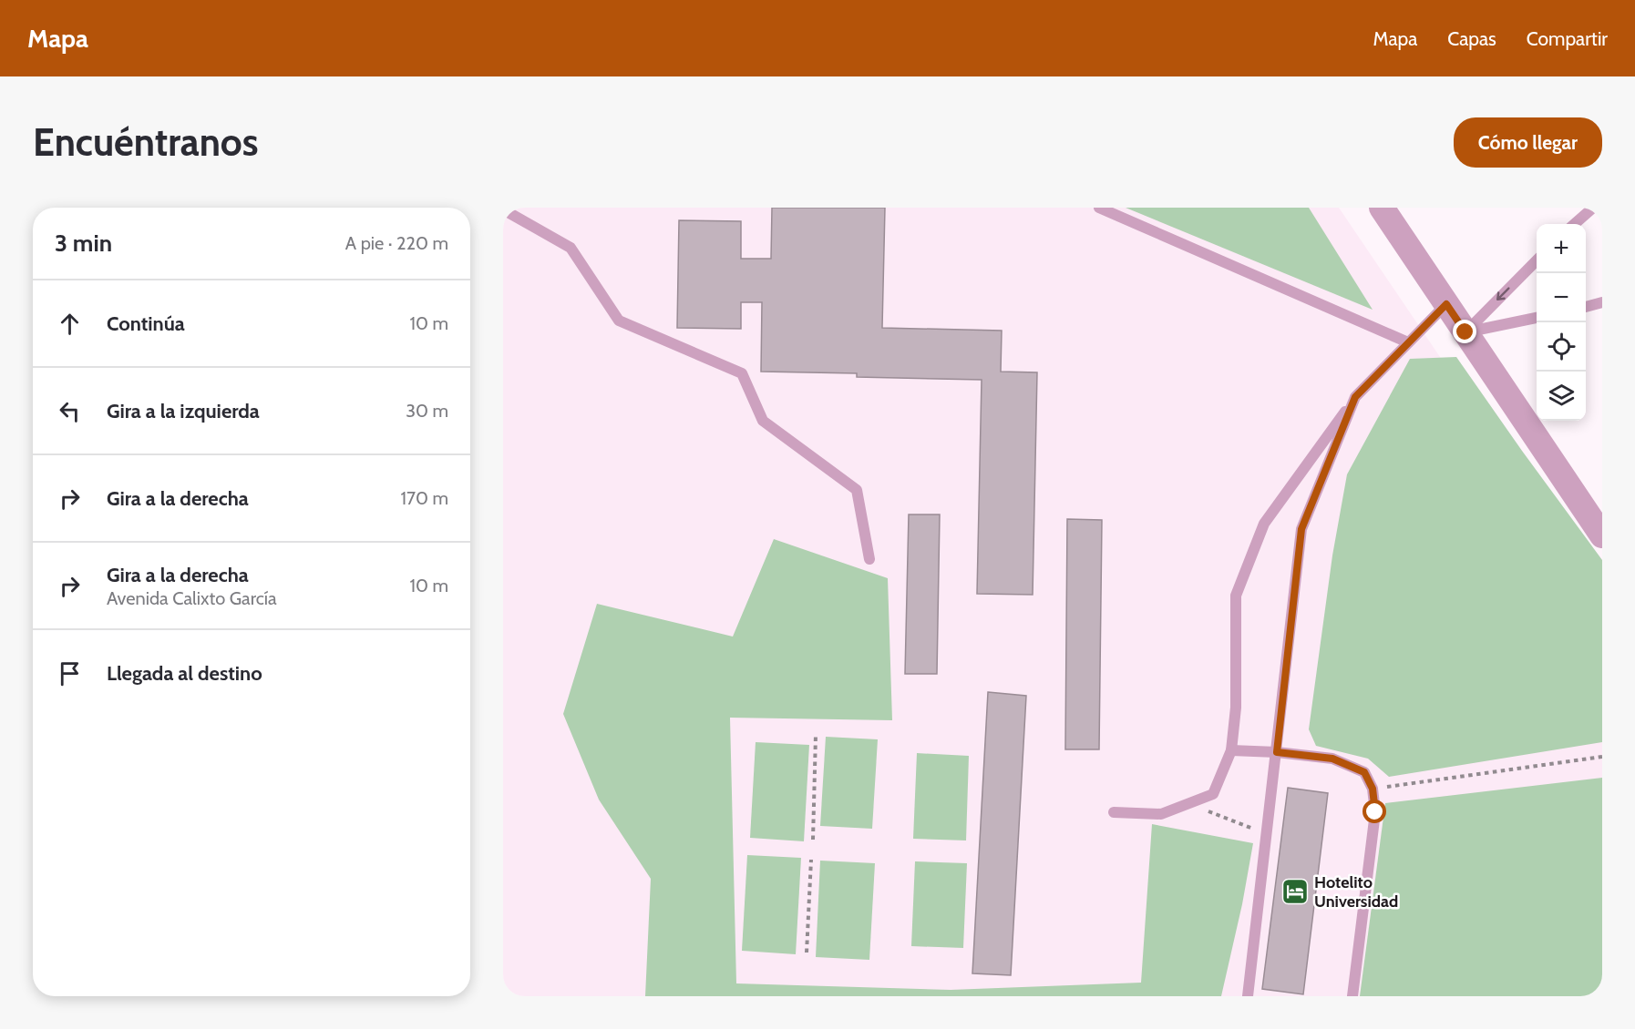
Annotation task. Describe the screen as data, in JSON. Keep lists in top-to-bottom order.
{
  "places": {
    "hotel": ["Hotelito Universidad"]
  },
  "page": {
    "header": "Mapa",
    "nav": ["Mapa", "Capas", "Compartir"],
    "buttons": "Cómo llegar",
    "title": "Encuéntranos",
    "heading": ["3 min", "A pie · 220 m"],
    "map_buttons": ["+", "−"],
    "list": [
      ["Continúa", "10 m"],
      ["Gira a la izquierda", "30 m"],
      ["Gira a la derecha", "170 m"],
      ["Gira a la derecha", "Avenida Calixto García", "10 m"],
      "Llegada al destino"
    ]
  }
}
